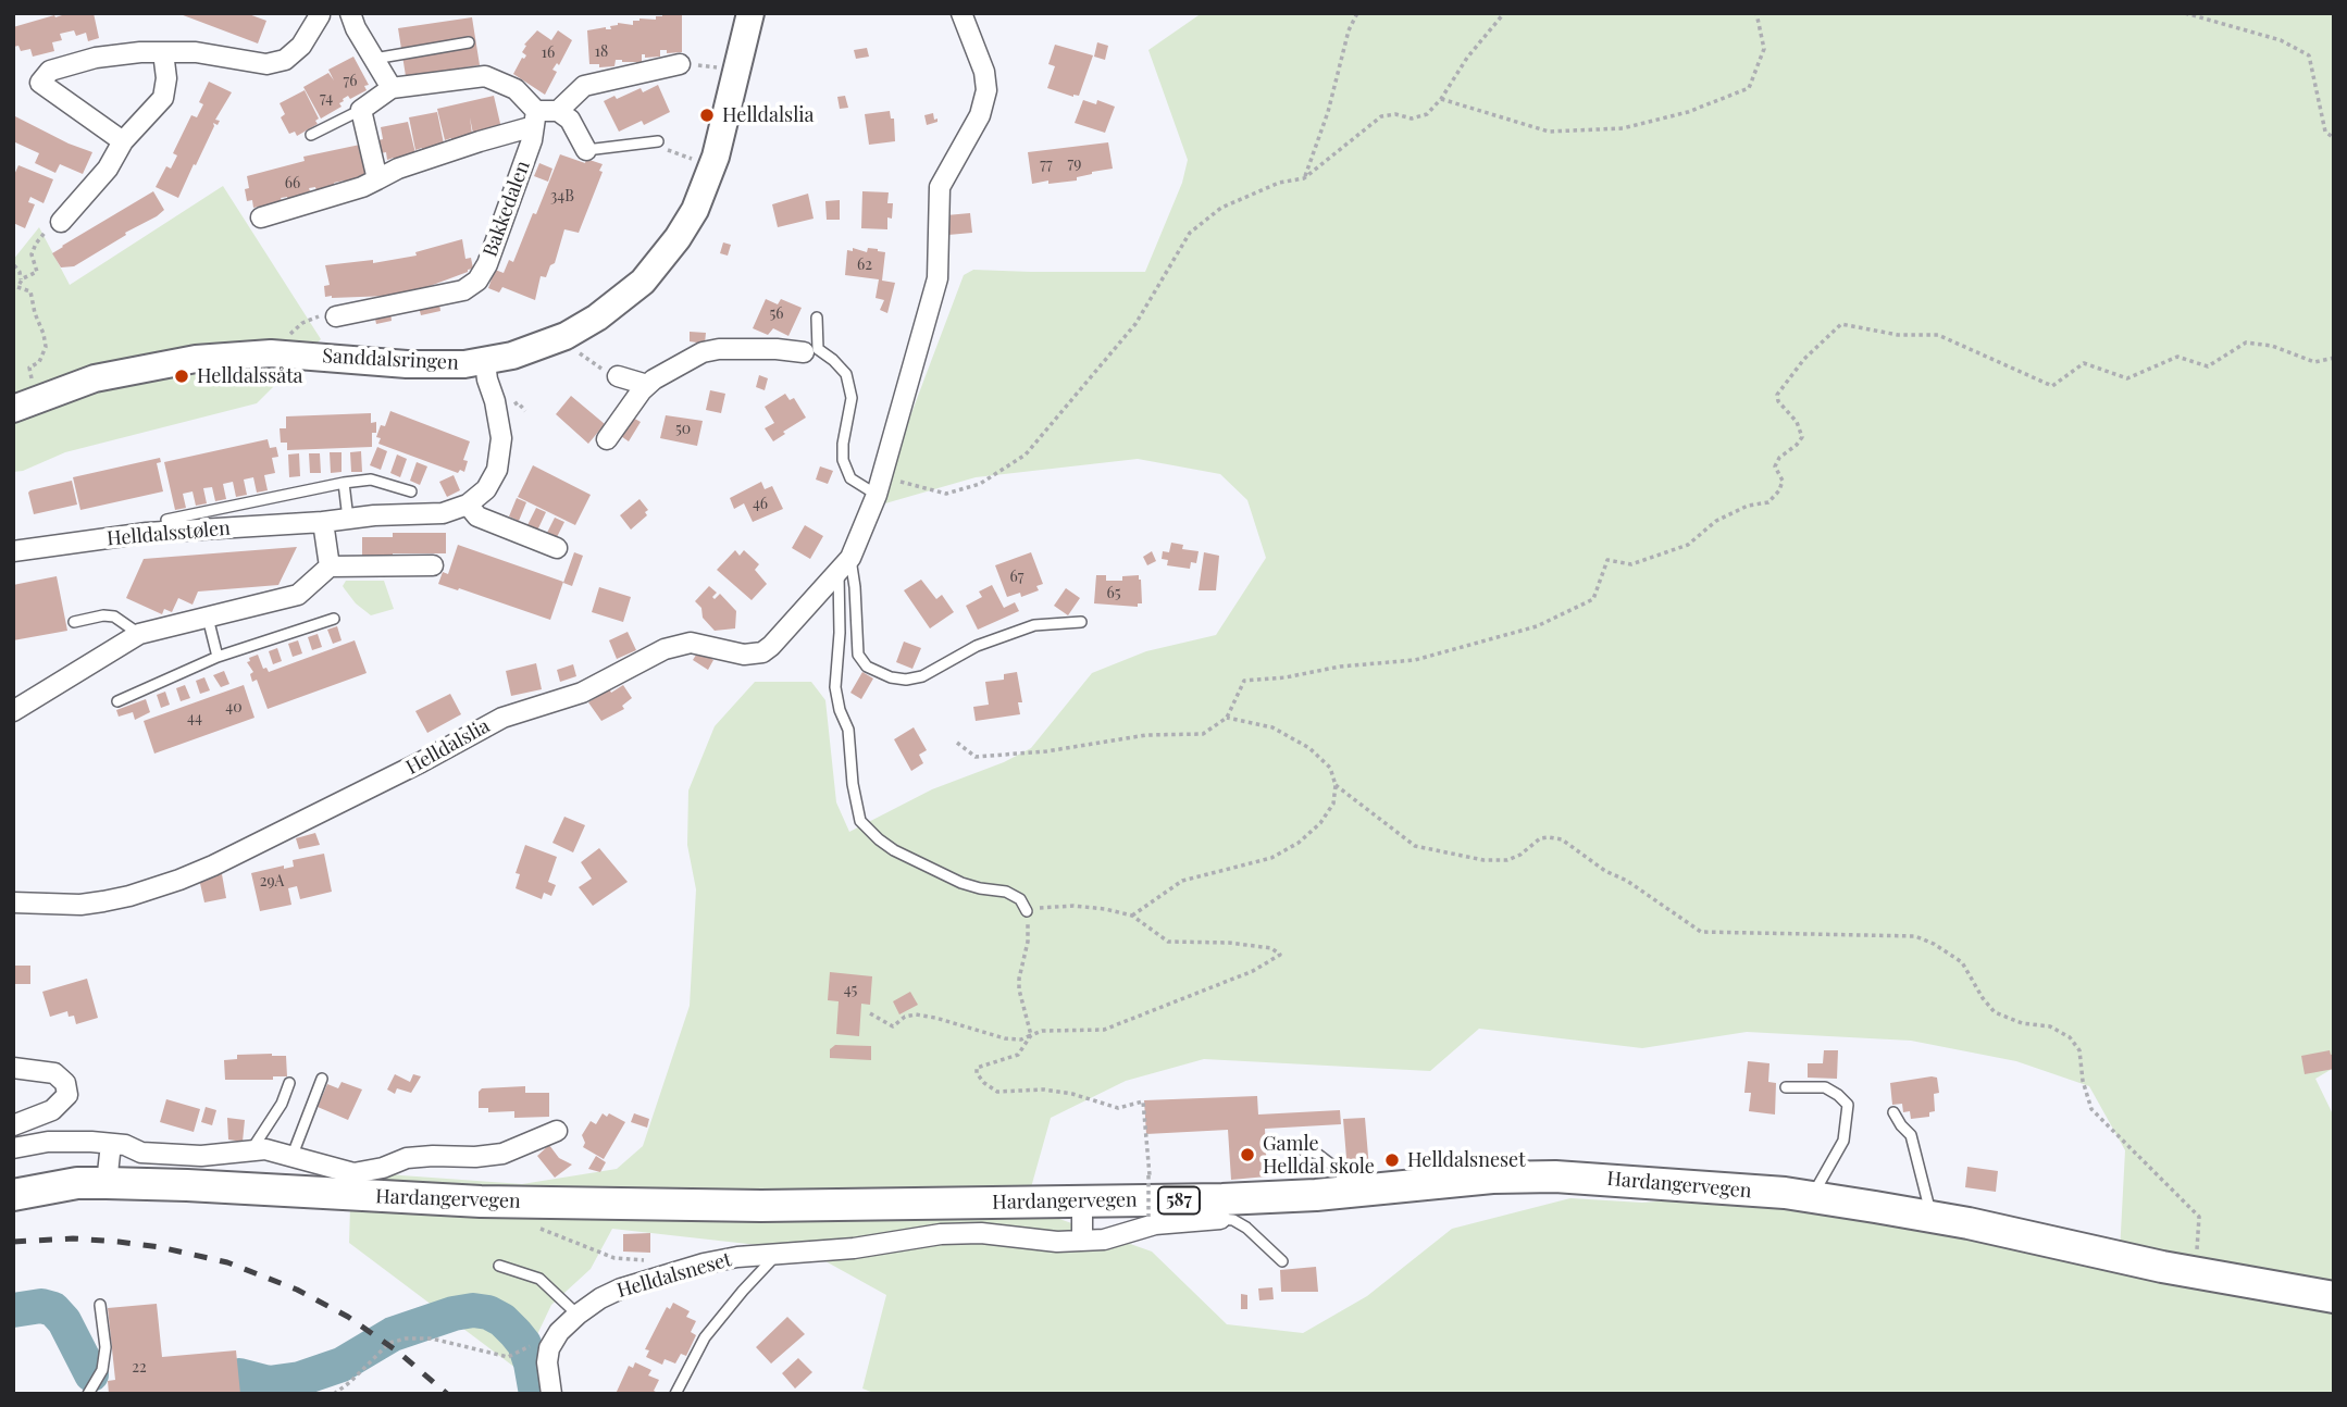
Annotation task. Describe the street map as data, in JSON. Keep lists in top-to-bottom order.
{
  "streets": {
    "main road": ["Sanddalsringen", "Hardangervegen", "587"],
    "street": [
      "Bakkedalen",
      "Helldalsstølen",
      "Helldalslia",
      "Helldalsneset"
    ]
  },
  "places": [
    "Helldalslia",
    "Helldalssåta",
    "Gamle Helldal skole",
    "Helldalsneset"
  ],
  "house_numbers": [
    "18",
    "16",
    "76",
    "74",
    "79",
    "77",
    "66",
    "34B",
    "62",
    "56",
    "50",
    "46",
    "67",
    "65",
    "40",
    "44",
    "29A",
    "45",
    "22"
  ]
}
